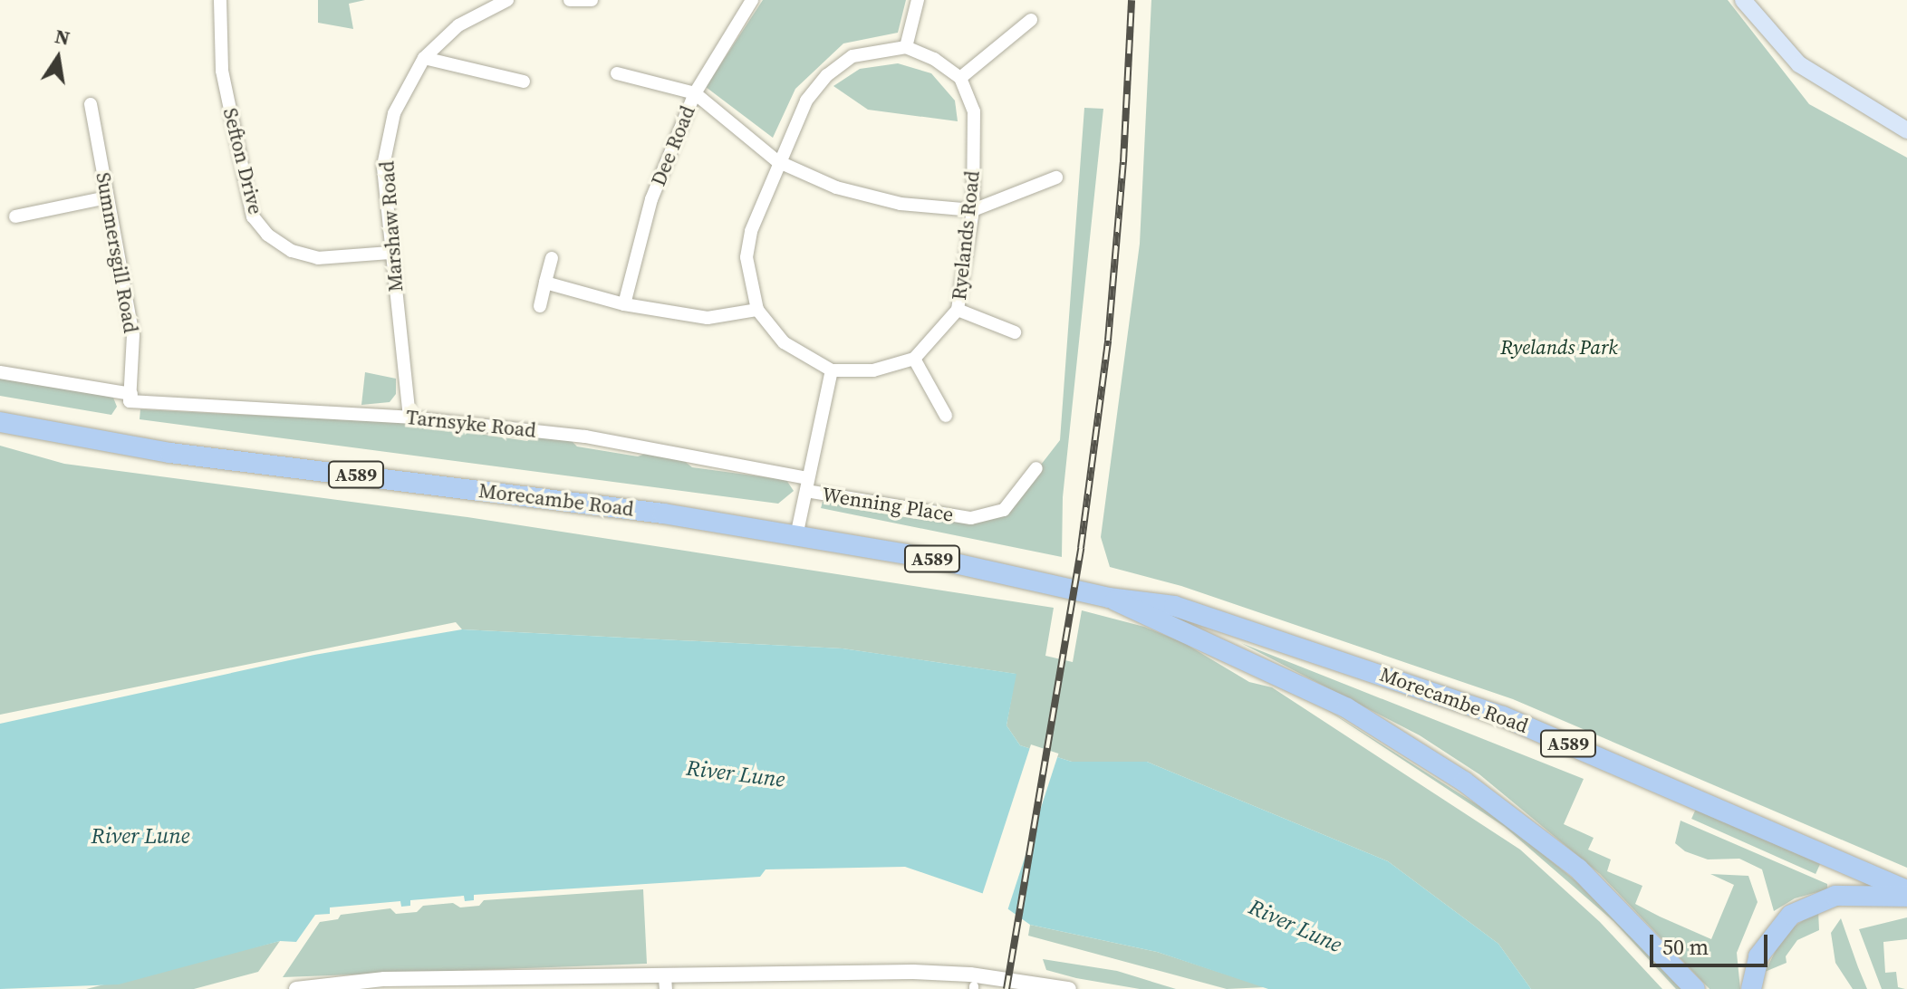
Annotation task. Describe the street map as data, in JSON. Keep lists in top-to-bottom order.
{
  "streets": {
    "main road": ["A589", "Morecambe Road"],
    "street": [
      "Dee Road",
      "Sefton Drive",
      "Marshaw Road",
      "Ryelands Road",
      "Summersgill Road",
      "Tarnsyke Road",
      "Wenning Place"
    ]
  },
  "crossings": [
    ["Sefton Drive", "Marshaw Road"],
    ["Marshaw Road", "Tarnsyke Road"],
    ["Summersgill Road", "Tarnsyke Road"],
    ["Tarnsyke Road", "Wenning Place"]
  ],
  "water": ["River Lune"],
  "parks": ["Ryelands Park"],
  "scale_bar": "50 m",
  "north": "top"
}
